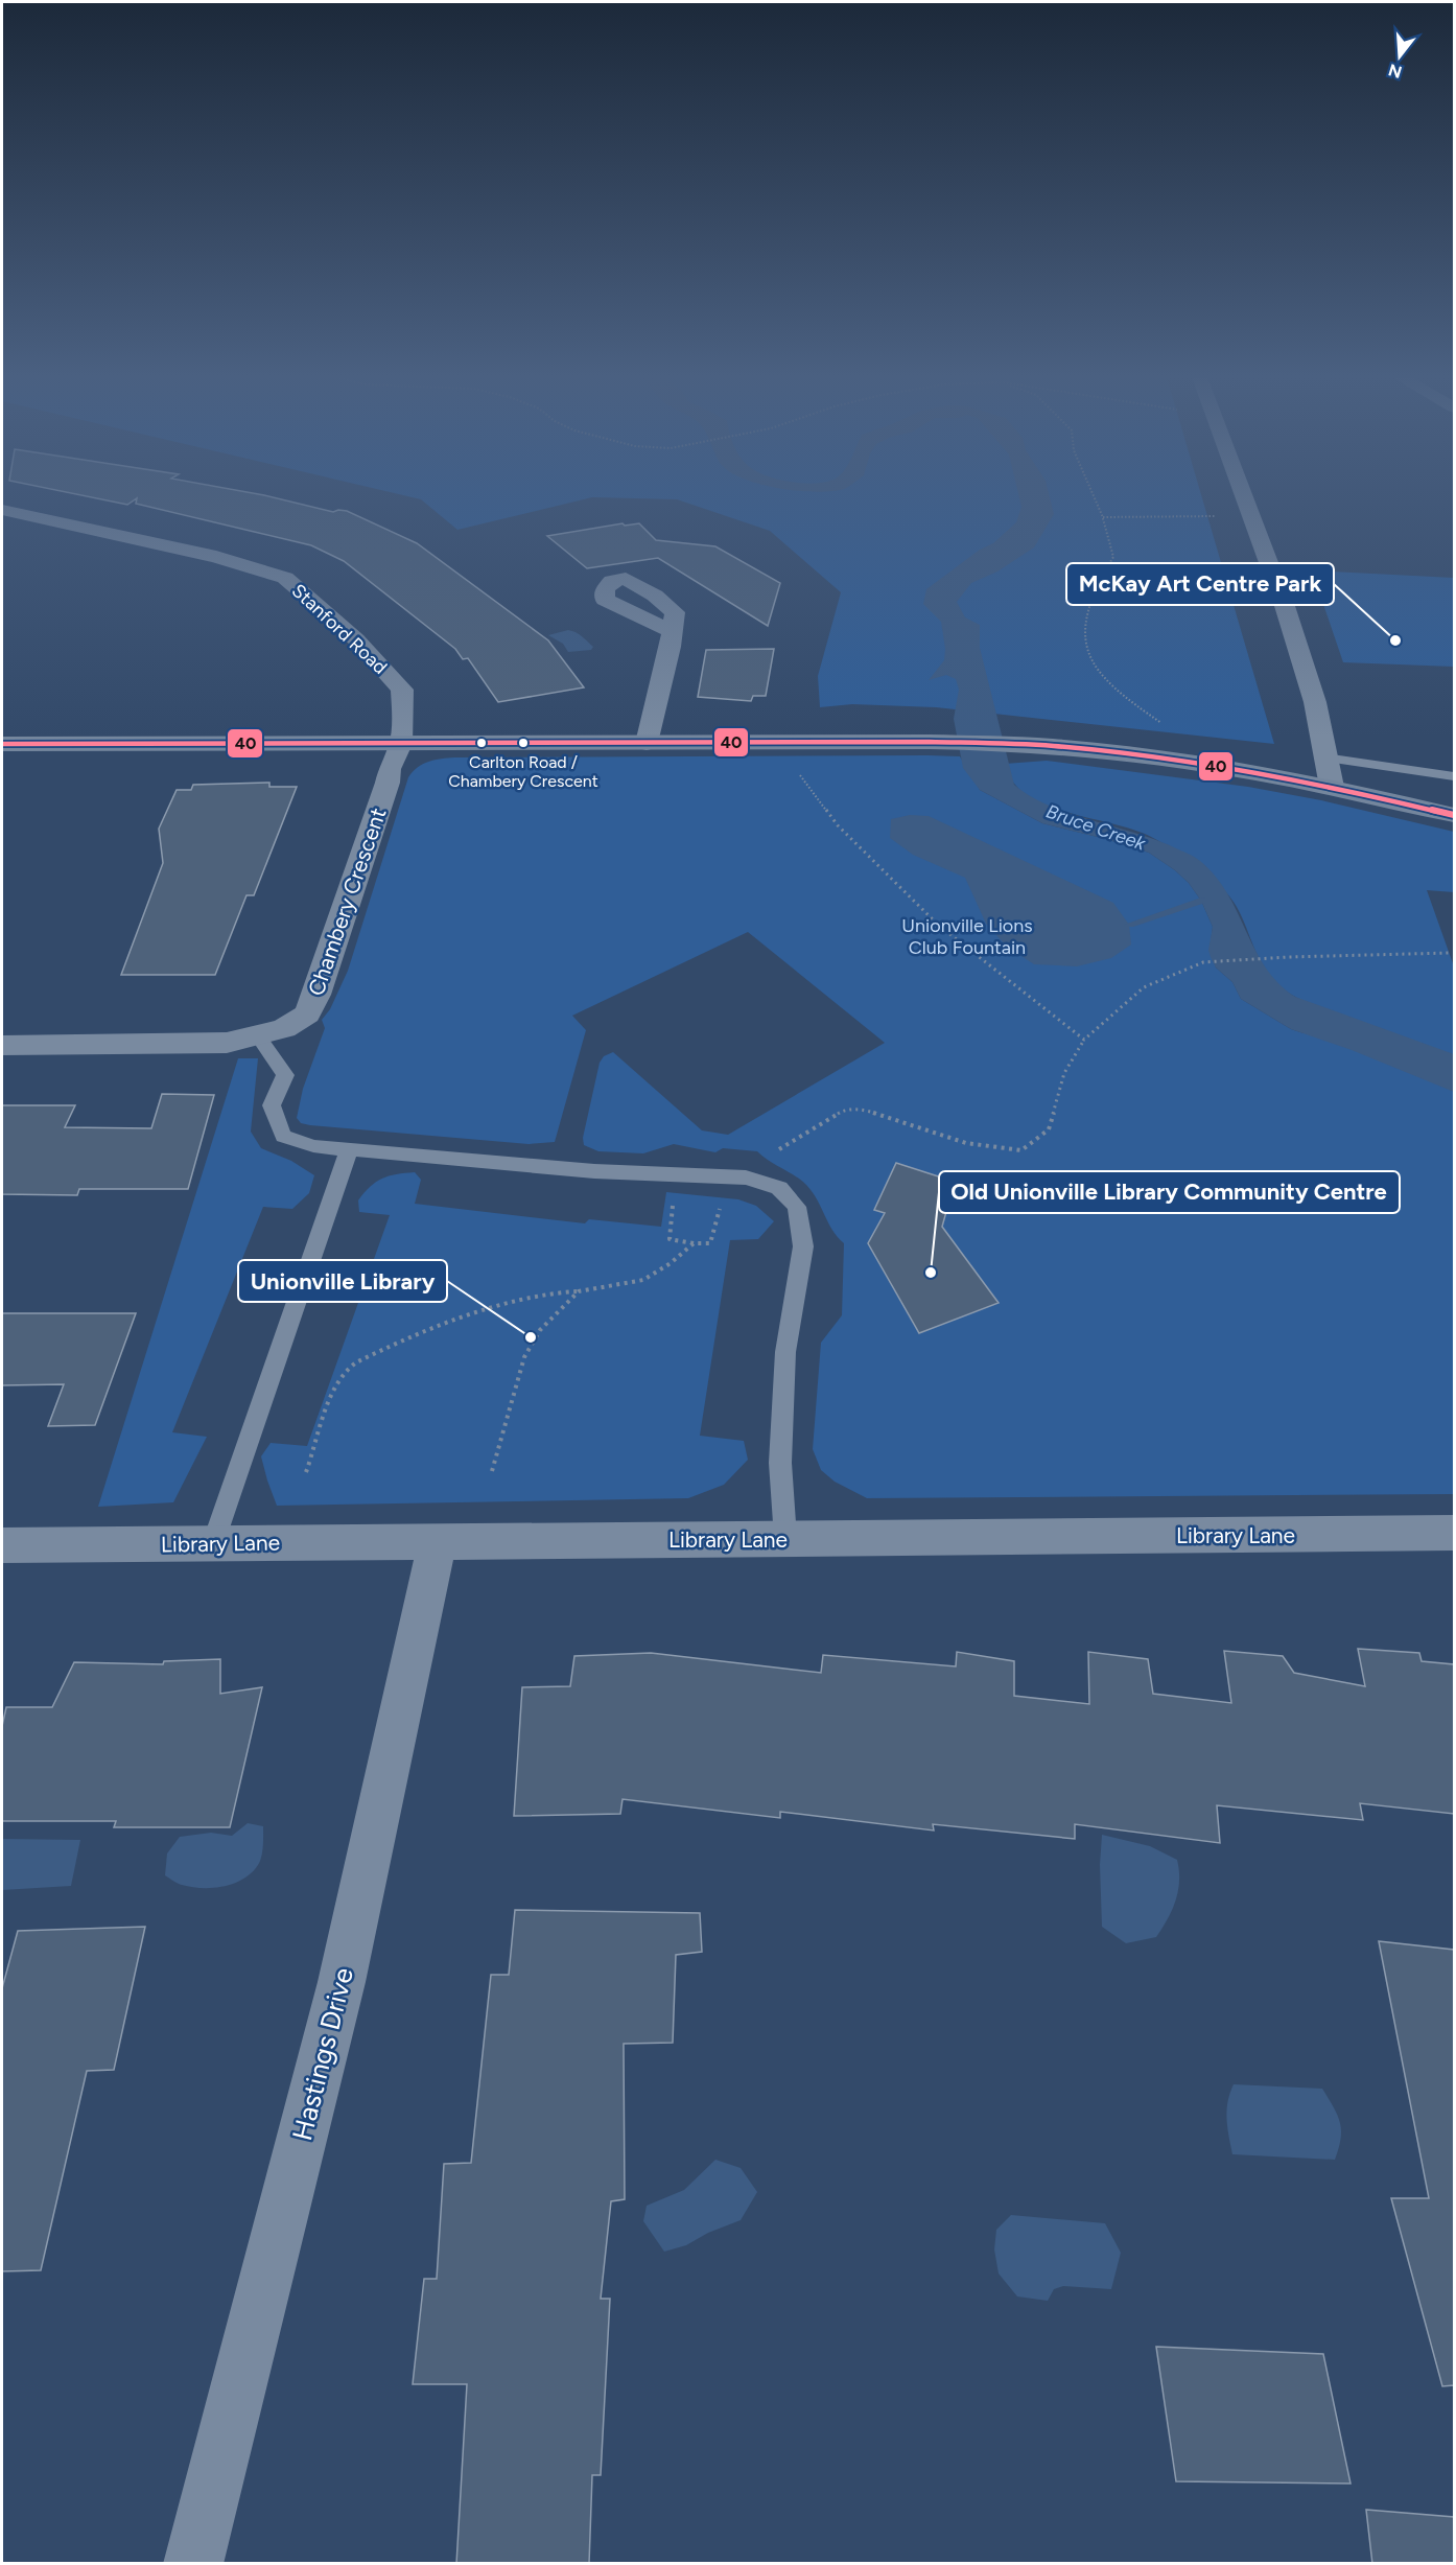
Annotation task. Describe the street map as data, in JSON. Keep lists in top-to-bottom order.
{
  "streets": {
    "street": [
      "Stanford Road",
      "Chambery Crescent",
      "Library Lane",
      "Hastings Drive"
    ]
  },
  "crossings": [
    ["Stanford Road", "Chambery Crescent"],
    ["Library Lane", "Hastings Drive"]
  ],
  "water": ["Bruce Creek"],
  "parks": ["Unionville Lions Club Fountain"],
  "places": [
    "McKay Art Centre Park",
    "Carlton Road / Chambery Crescent",
    "Old Unionville Library Community Centre",
    "Unionville Library"
  ],
  "lines": ["transit line 40"],
  "north": "bottom"
}
